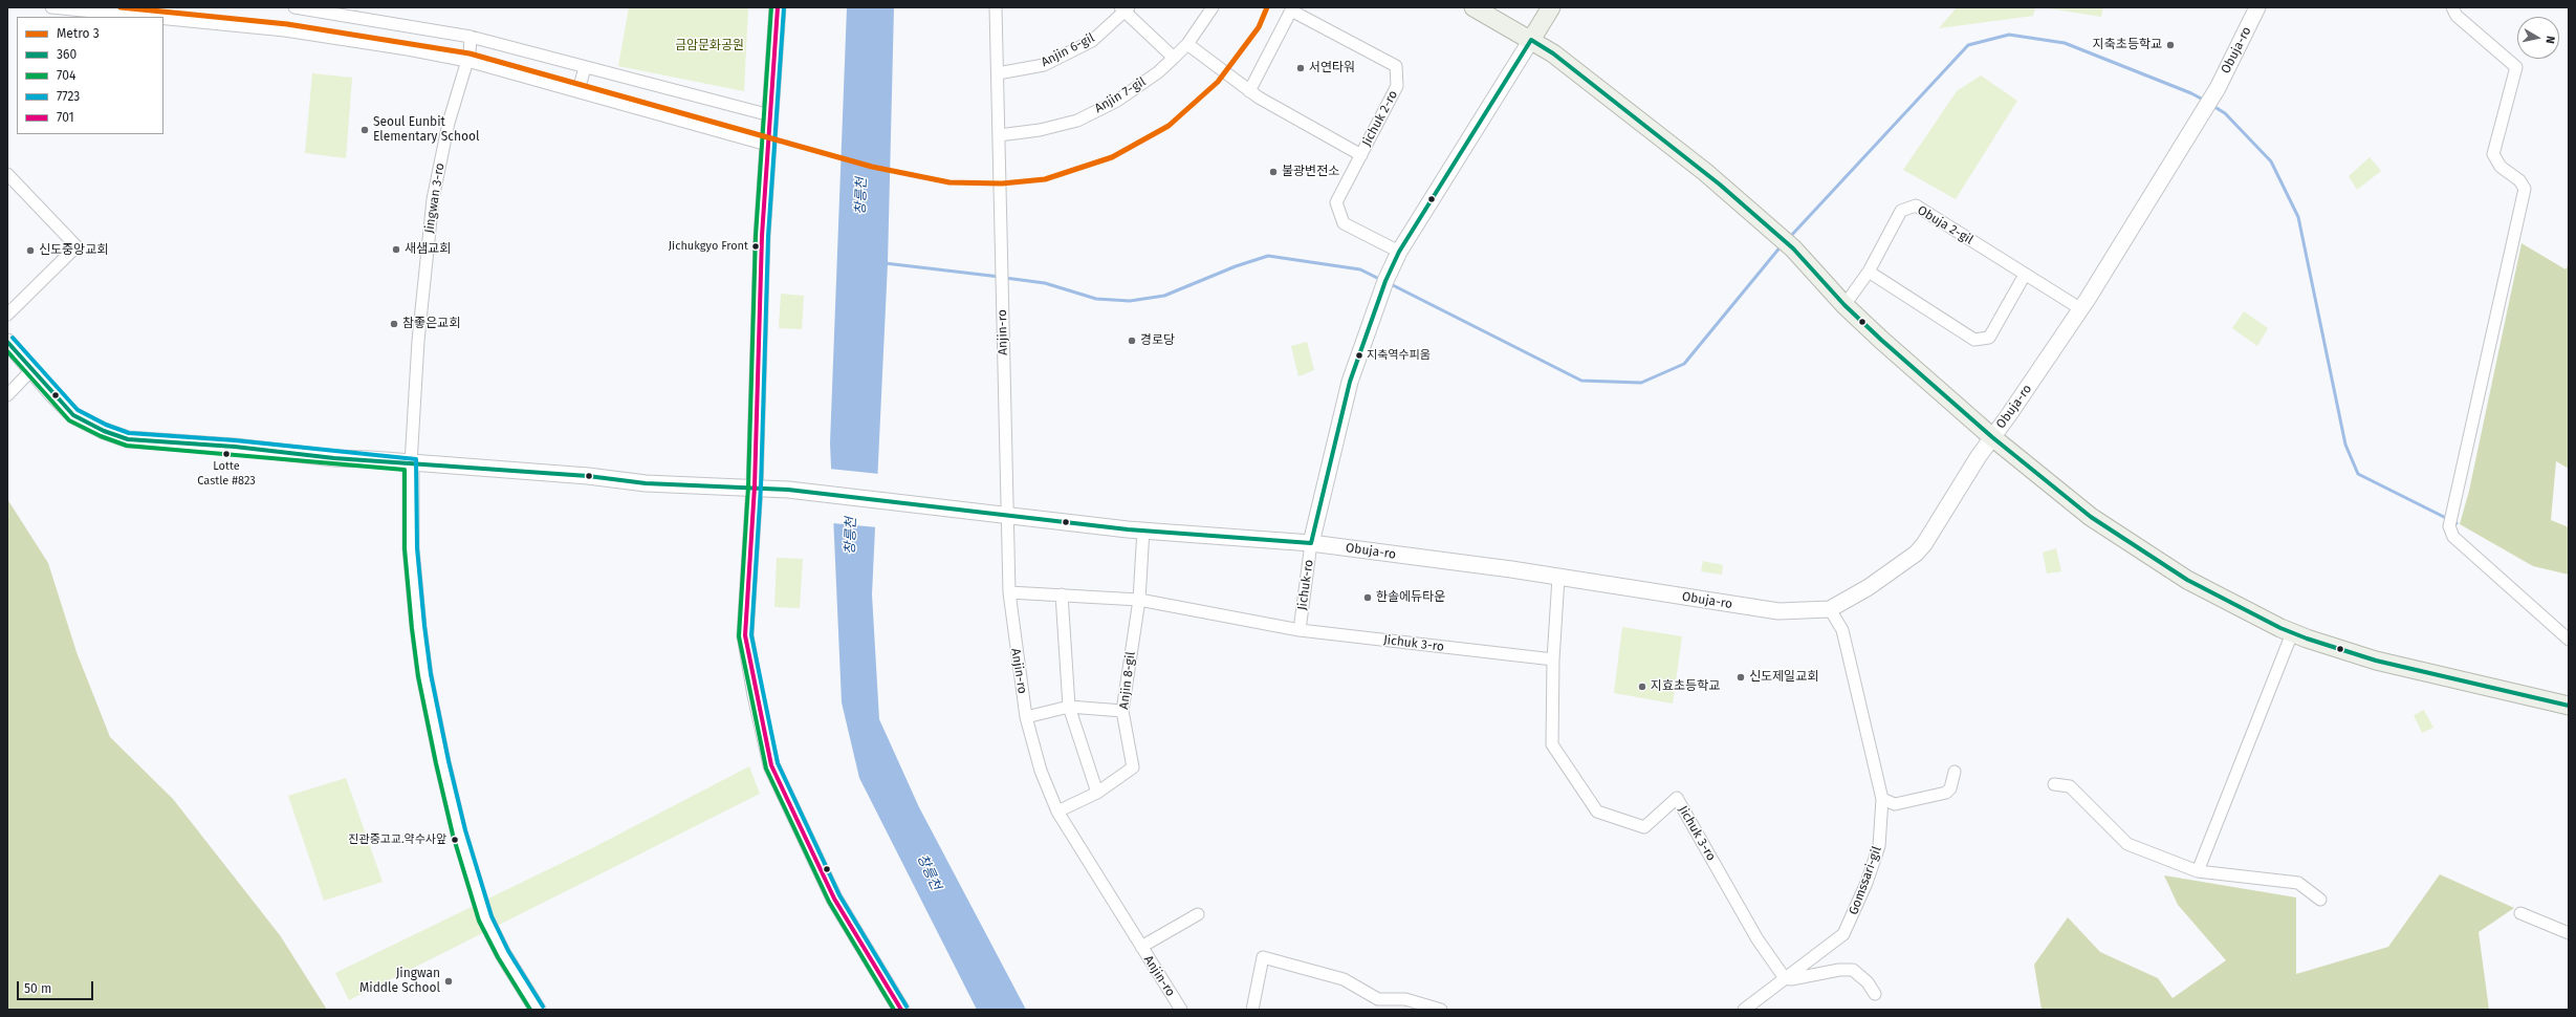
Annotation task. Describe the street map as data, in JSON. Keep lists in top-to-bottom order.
{
  "streets": {
    "main road": ["Obuja-ro", "Jichuk-ro"],
    "street": [
      "Anjin 6-gil",
      "Anjin 7-gil",
      "Jichuk 2-ro",
      "Jingwan 3-ro",
      "Obuja 2-gil",
      "Anjin-ro",
      "Jichuk 3-ro",
      "Anjin 8-gil",
      "Gomssari-gil"
    ]
  },
  "crossings": [
    ["Obuja-ro", "Obuja 2-gil"],
    ["Obuja-ro", "Anjin-ro"],
    ["Obuja-ro", "Jichuk-ro"],
    ["Obuja-ro", "Jichuk 3-ro"],
    ["Obuja-ro", "Anjin 8-gil"],
    ["Obuja-ro", "Gomssari-gil"],
    ["Anjin 7-gil", "Anjin-ro"],
    ["Jichuk 2-ro", "Jichuk-ro"],
    ["Anjin-ro", "Anjin 8-gil"],
    ["Jichuk-ro", "Jichuk 3-ro"],
    ["Jichuk 3-ro", "Gomssari-gil"]
  ],
  "water": ["창릉천"],
  "parks": ["금암문화공원"],
  "places": [
    "지축초등학교",
    "서연타워",
    "Seoul Eunbit Elementary School",
    "불광변전소",
    "Jichukgyo Front",
    "새샘교회",
    "신도중앙교회",
    "참좋은교회",
    "경로당",
    "지축역수피움",
    "Lotte Castle #823",
    "한솔에듀타운",
    "신도제일교회",
    "지효초등학교",
    "진관중고교.약수사앞",
    "Jingwan Middle School"
  ],
  "lines": [
    "metro line 3",
    "transit line 704",
    "transit line 7723",
    "transit line 701",
    "transit line 360"
  ],
  "legend": [
    "Metro 3",
    "360",
    "704",
    "7723",
    "701"
  ],
  "scale_bar": "50 m",
  "north": "right"
}
